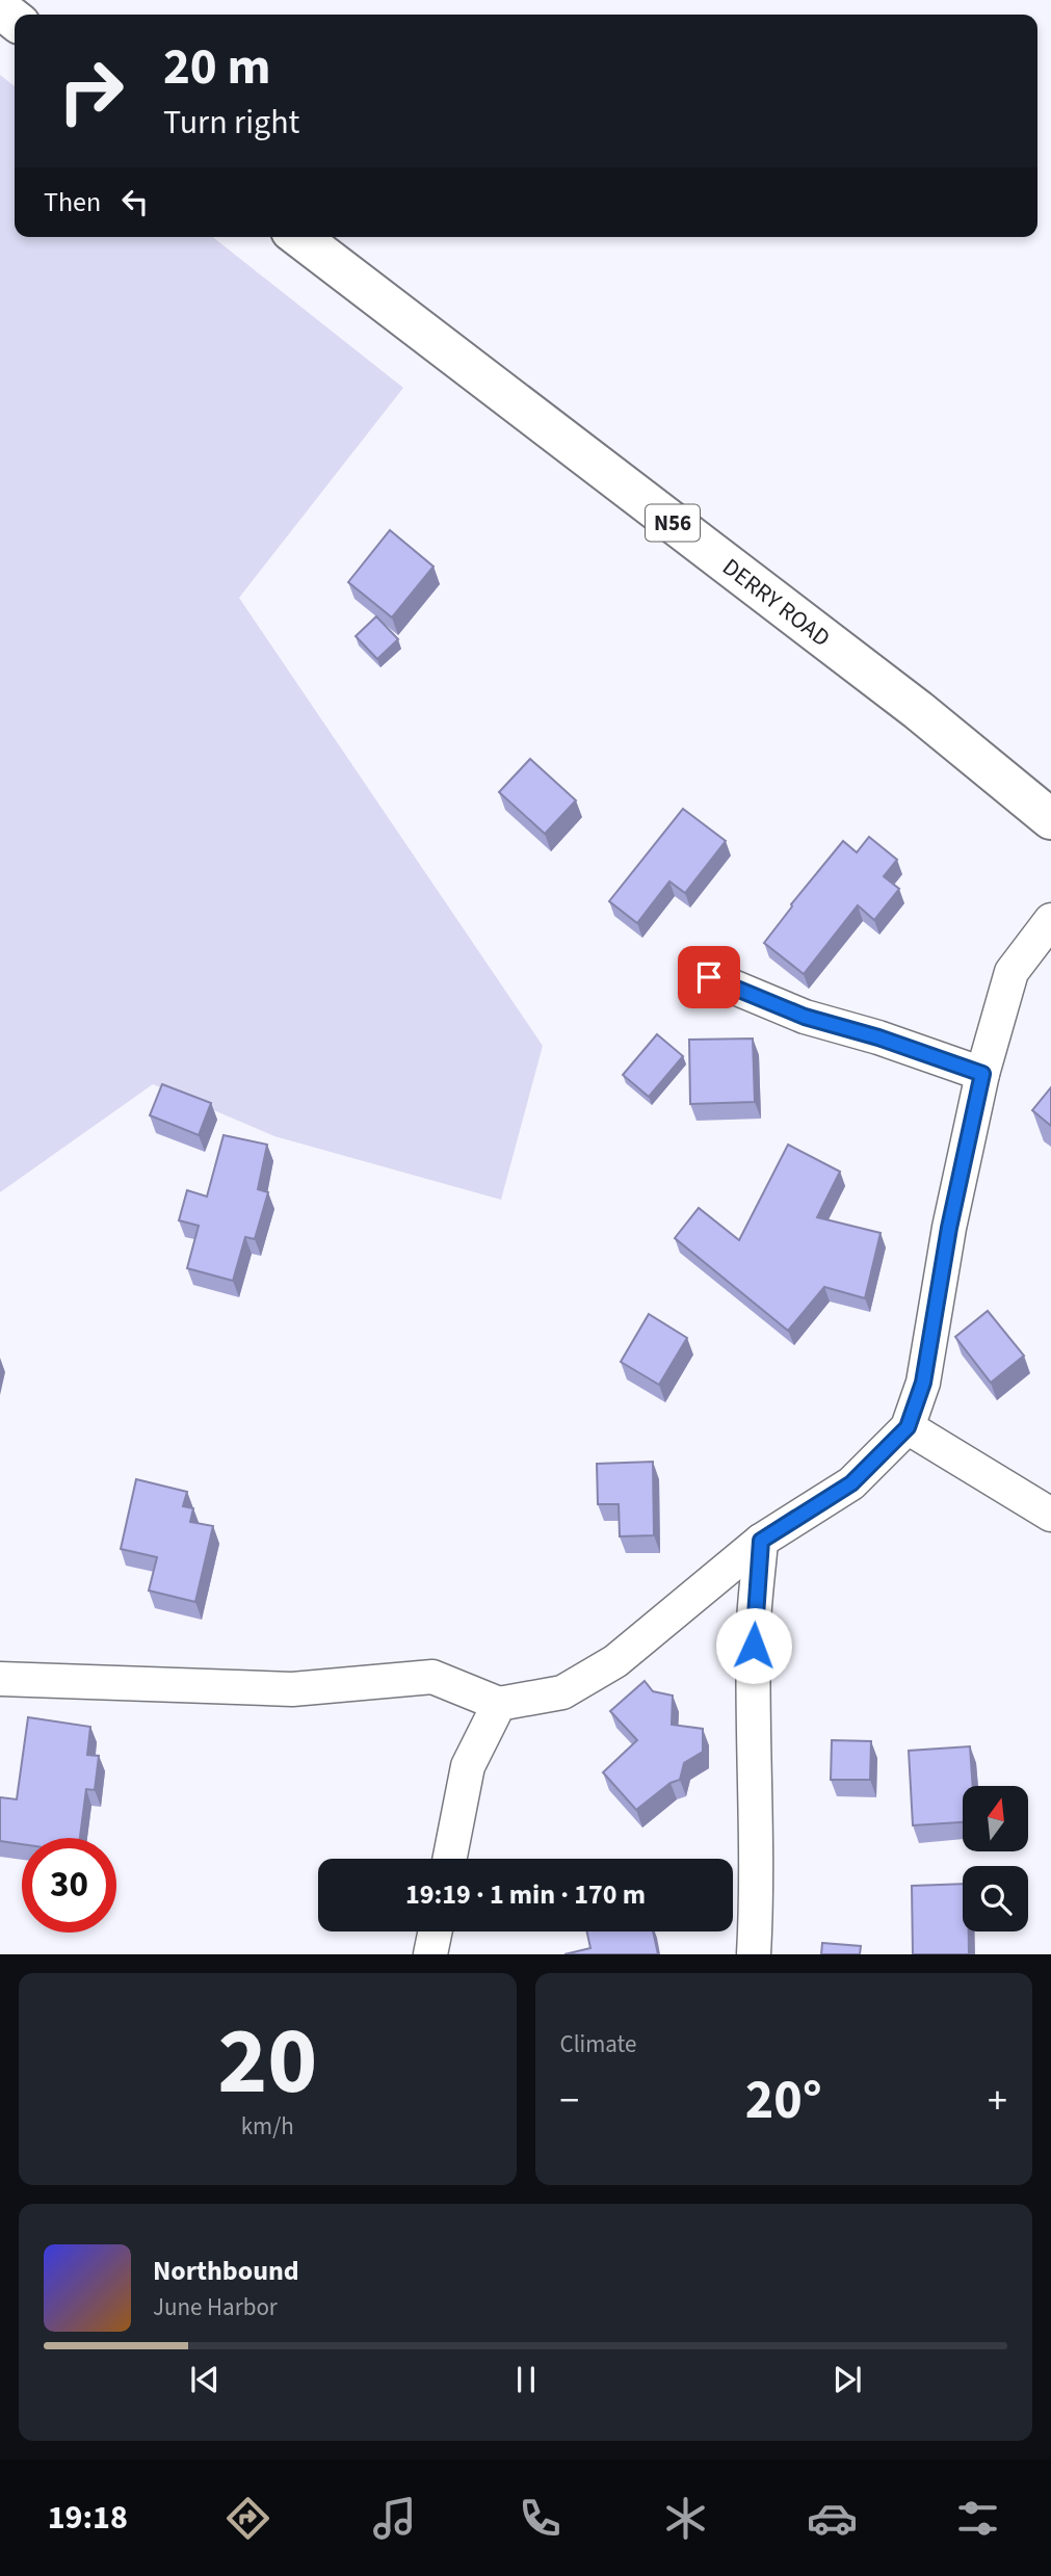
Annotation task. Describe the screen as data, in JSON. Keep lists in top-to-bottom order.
{
  "streets": {
    "main road": ["N56", "DERRY ROAD"]
  },
  "north": "top",
  "page": {
    "turn": ["20 m", "Turn right"],
    "then": "Then",
    "limit": "30",
    "trip": "19:19 · 1 min · 170 m",
    "tile": [
      ["20", "km/h"],
      "Climate"
    ],
    "heat": ["−", "20°", "+"],
    "song": ["Northbound", "June Harbor"],
    "tabs": "19:18"
  }
}
